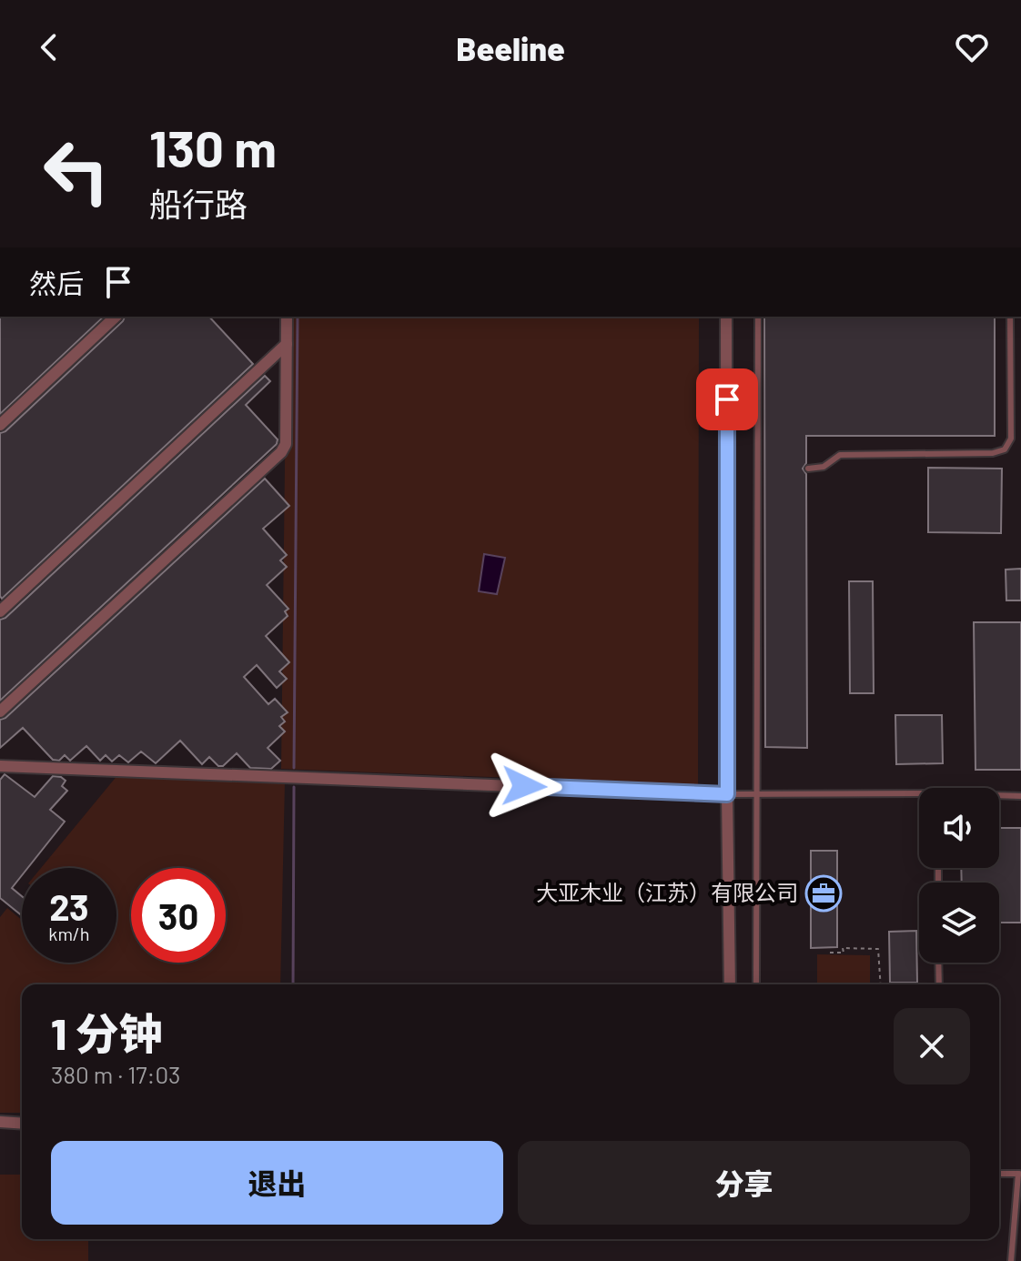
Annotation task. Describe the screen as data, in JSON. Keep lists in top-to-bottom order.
{
  "places": {
    "office": ["大亚木业（江苏）有限公司"]
  },
  "page": {
    "header": "Beeline",
    "turn": ["130 m", "船行路"],
    "then": "然后",
    "speed": "23 km/h",
    "limit": "30",
    "heading": ["1 分钟", "380 m · 17:03"],
    "buttons": ["退出", "分享"]
  }
}
